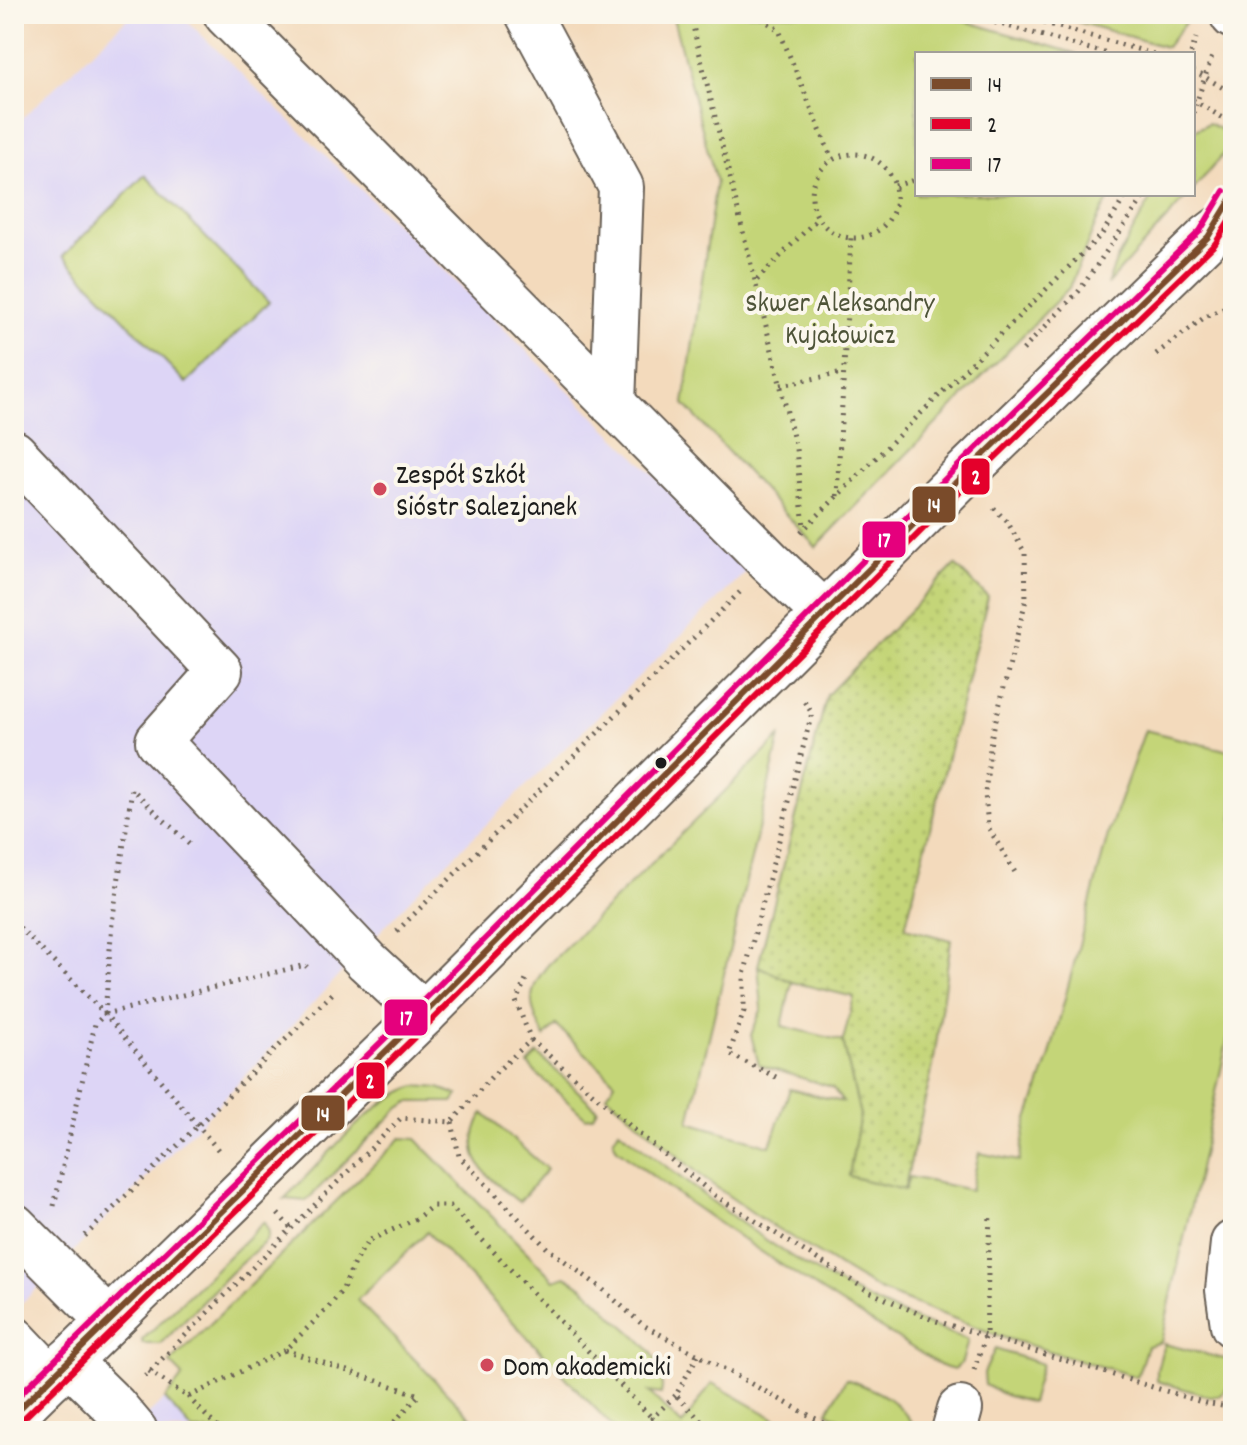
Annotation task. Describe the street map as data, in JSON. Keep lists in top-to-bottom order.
{
  "parks": ["Skwer Aleksandry Kujałowicz"],
  "places": ["Zespół Szkół Sióstr Salezjanek", "Dom akademicki"],
  "lines": ["transit line 17", "transit line 14", "transit line 2"],
  "legend": ["14", "2", "17"]
}
